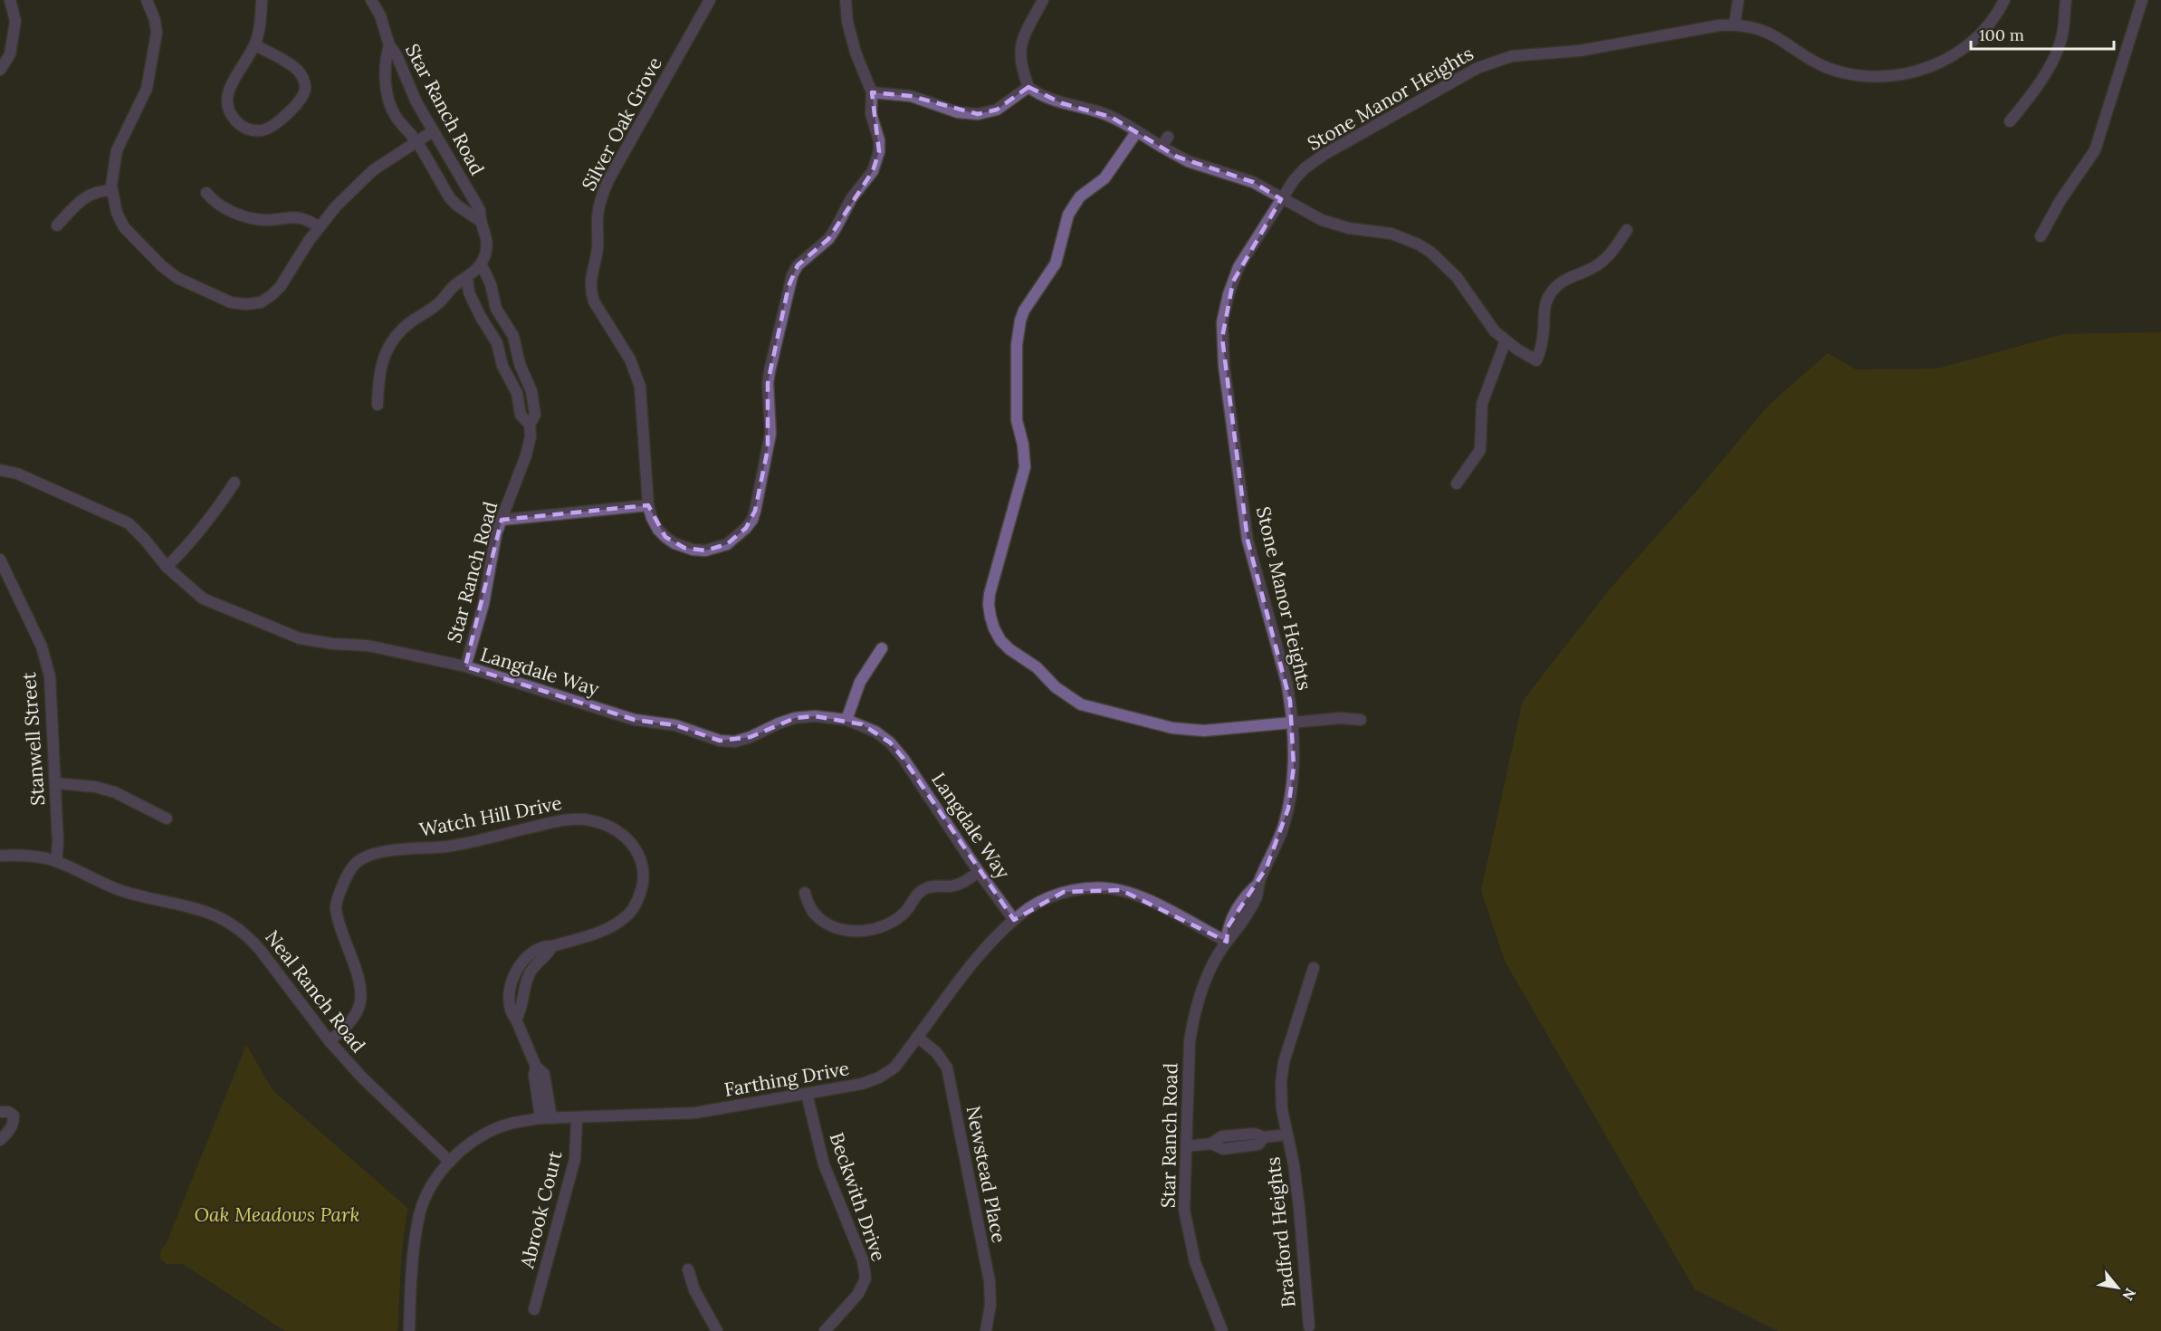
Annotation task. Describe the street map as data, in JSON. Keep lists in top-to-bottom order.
{
  "streets": {
    "street": [
      "Stone Manor Heights",
      "Star Ranch Road",
      "Silver Oak Grove",
      "Langdale Way",
      "Stanwell Street",
      "Watch Hill Drive",
      "Neal Ranch Road",
      "Farthing Drive",
      "Newstead Place",
      "Beckwith Drive",
      "Abrook Court",
      "Bradford Heights"
    ]
  },
  "crossings": [
    ["Stone Manor Heights", "Star Ranch Road"],
    ["Stone Manor Heights", "Farthing Drive"],
    ["Star Ranch Road", "Langdale Way"],
    ["Star Ranch Road", "Farthing Drive"],
    ["Star Ranch Road", "Bradford Heights"],
    ["Langdale Way", "Farthing Drive"],
    ["Stanwell Street", "Neal Ranch Road"],
    ["Watch Hill Drive", "Neal Ranch Road"],
    ["Watch Hill Drive", "Farthing Drive"],
    ["Neal Ranch Road", "Farthing Drive"],
    ["Farthing Drive", "Newstead Place"],
    ["Farthing Drive", "Beckwith Drive"],
    ["Farthing Drive", "Abrook Court"]
  ],
  "parks": ["Oak Meadows Park"],
  "scale_bar": "100 m",
  "north": "bottom right"
}
